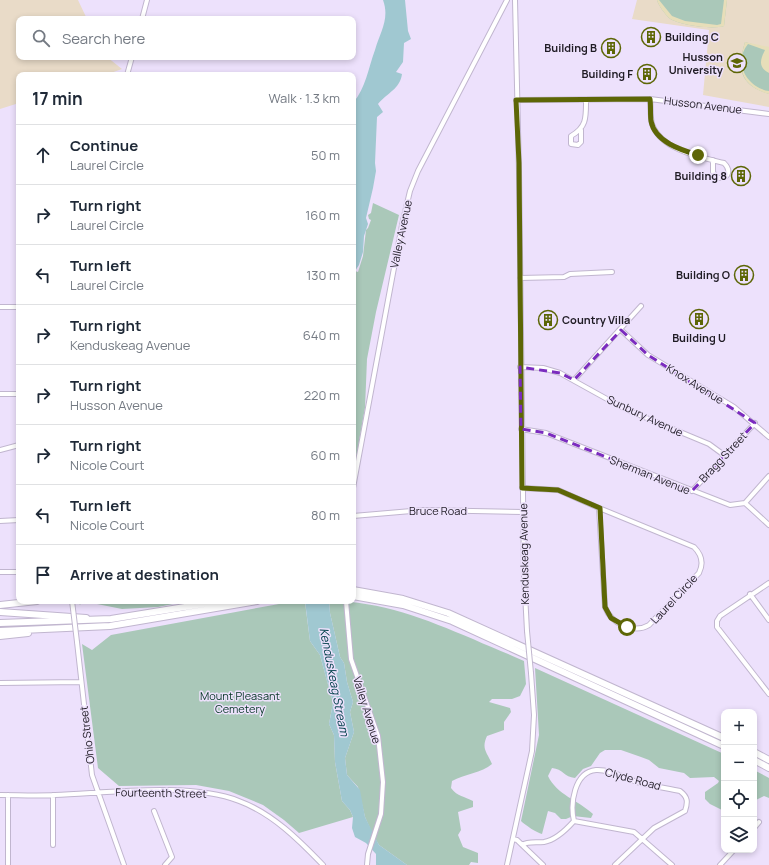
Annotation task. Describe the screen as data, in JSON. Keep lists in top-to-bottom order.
{
  "streets": {
    "street": [
      "Husson Avenue",
      "Valley Avenue",
      "Knox Avenue",
      "Sunbury Avenue",
      "Bragg Street",
      "Sherman Avenue",
      "Bruce Road",
      "Kenduskeag Avenue",
      "Laurel Circle",
      "Ohio Street",
      "Clyde Road",
      "Fourteenth Street"
    ]
  },
  "crossings": [
    ["Husson Avenue", "Kenduskeag Avenue"],
    ["Knox Avenue", "Bragg Street"],
    ["Sunbury Avenue", "Bragg Street"],
    ["Sunbury Avenue", "Kenduskeag Avenue"],
    ["Bragg Street", "Sherman Avenue"],
    ["Sherman Avenue", "Kenduskeag Avenue"],
    ["Bruce Road", "Kenduskeag Avenue"],
    ["Kenduskeag Avenue", "Laurel Circle"],
    ["Ohio Street", "Fourteenth Street"]
  ],
  "water": ["Kenduskeag Stream"],
  "parks": ["Mount Pleasant Cemetery"],
  "places": {
    "building": [
      "Building C",
      "Building B",
      "Building F",
      "Building 8",
      "Building O",
      "Building U",
      "Country Villa"
    ],
    "school or university": ["Husson University"]
  },
  "page": {
    "search": "Search here",
    "heading": ["17 min", "Walk · 1.3 km"],
    "list": [
      ["Continue", "Laurel Circle", "50 m"],
      ["Turn right", "Laurel Circle", "160 m"],
      ["Turn left", "Laurel Circle", "130 m"],
      ["Turn right", "Kenduskeag Avenue", "640 m"],
      ["Turn right", "Husson Avenue", "220 m"],
      ["Turn right", "Nicole Court", "60 m"],
      ["Turn left", "Nicole Court", "80 m"],
      "Arrive at destination"
    ],
    "map_buttons": ["+", "−"]
  }
}
